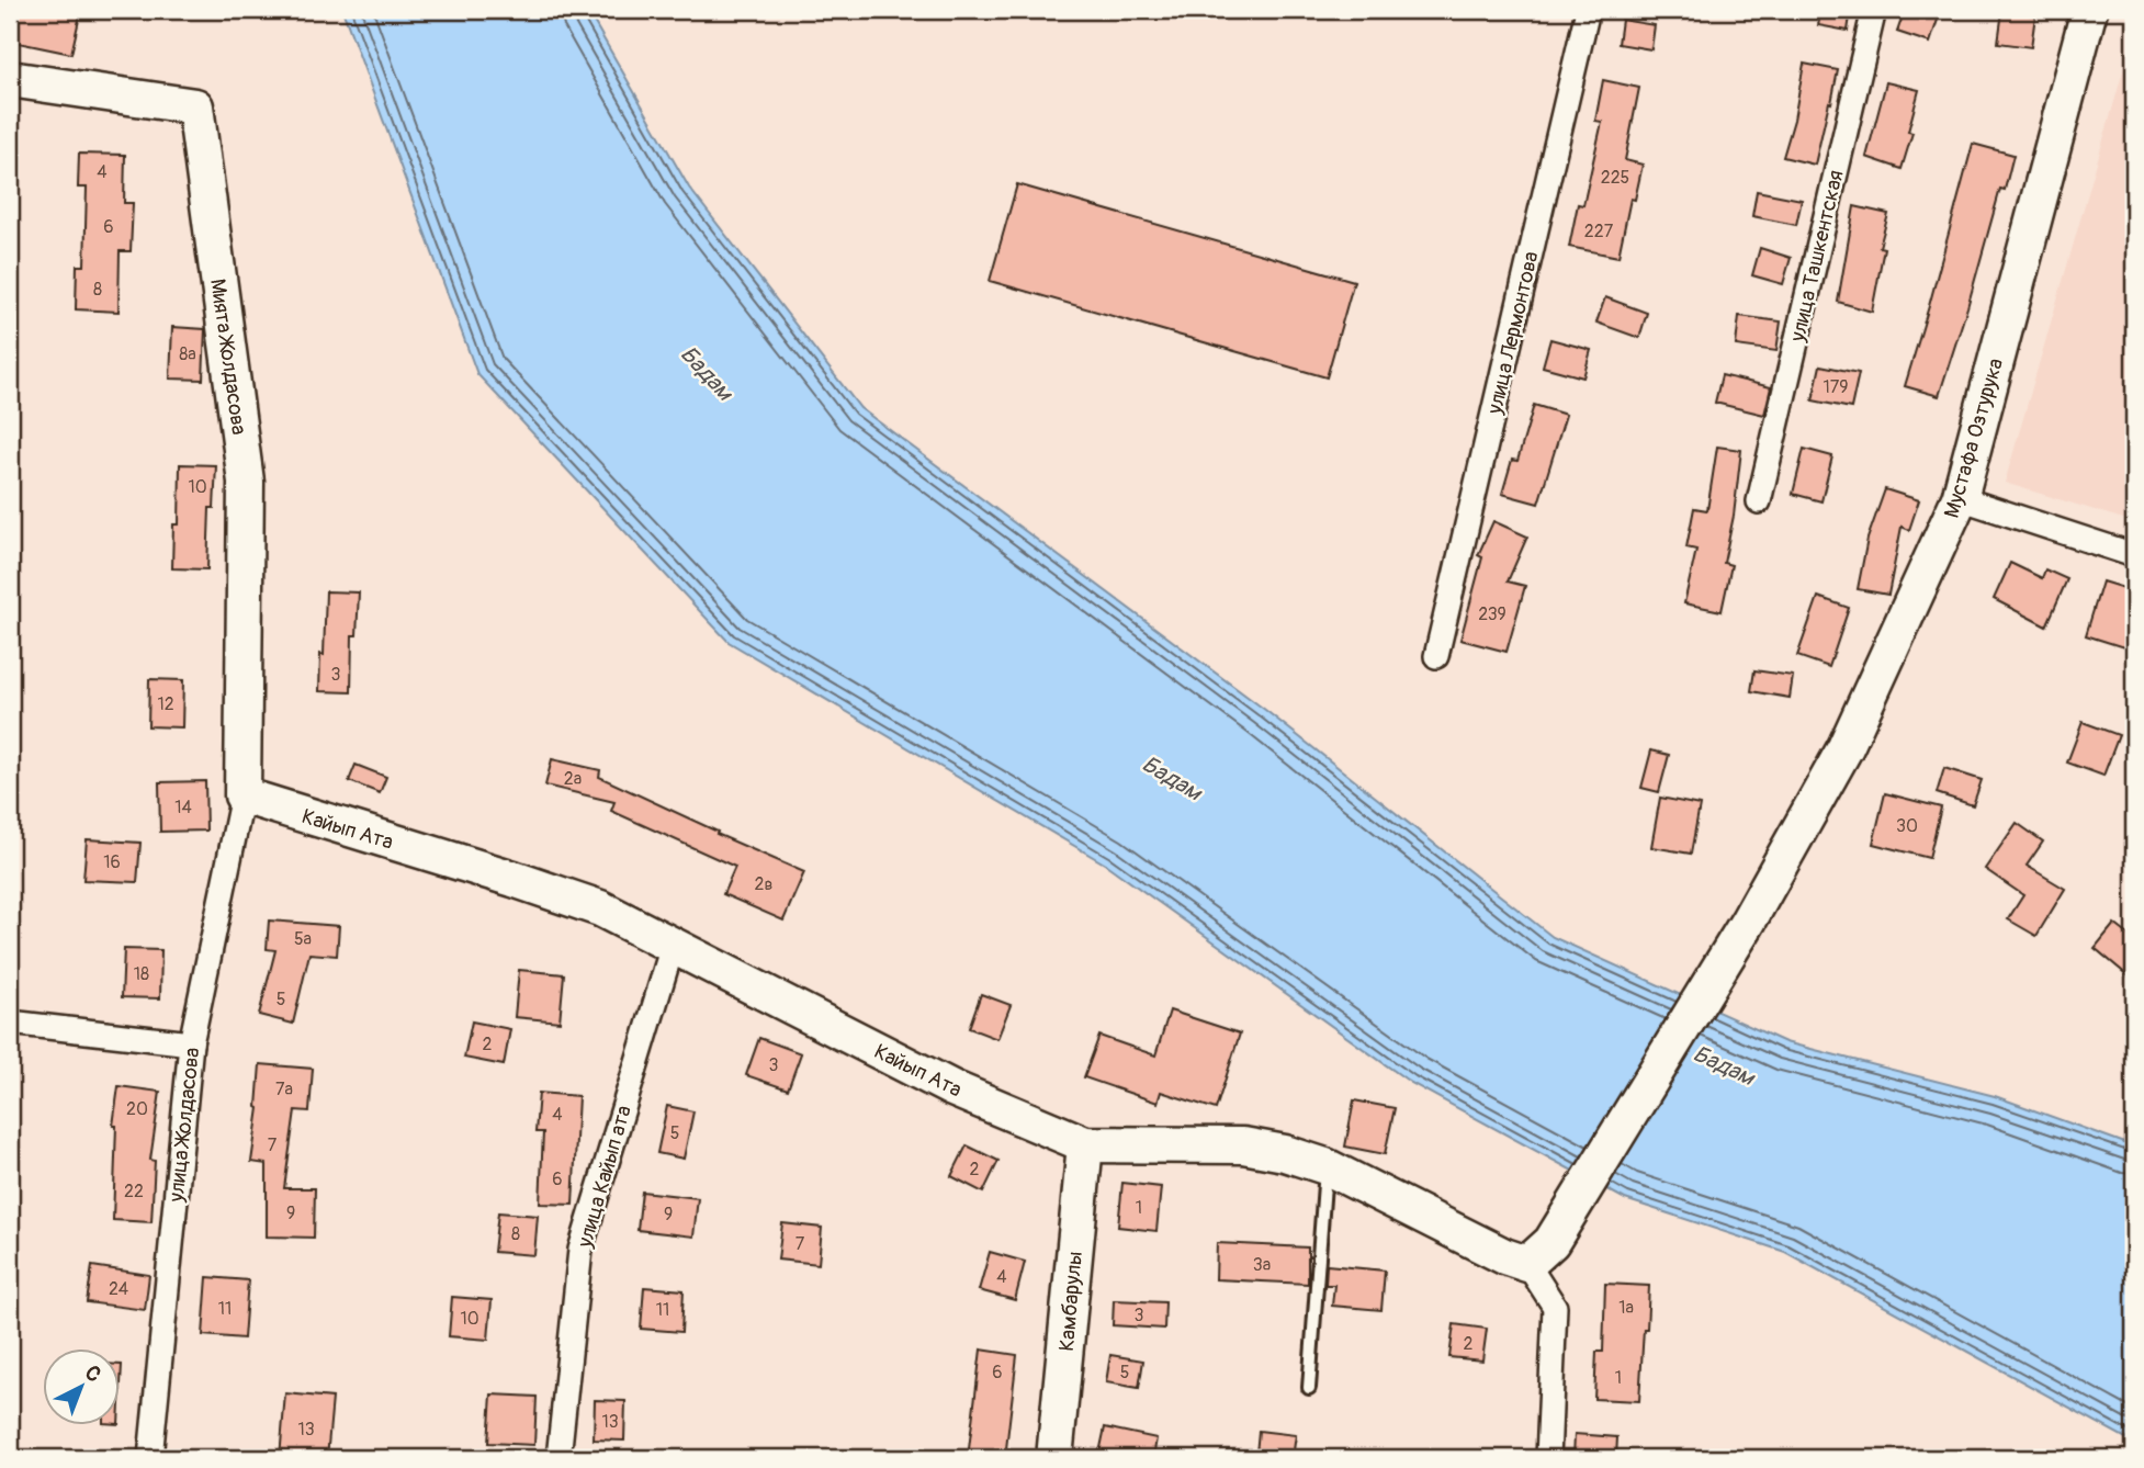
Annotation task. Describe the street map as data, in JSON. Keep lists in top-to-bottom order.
{
  "streets": {
    "street": [
      "улица Ташкентская",
      "улица Лермонтова",
      "Мията Жолдасова",
      "Мустафа Озтурука",
      "Кайып Ата",
      "улица Жолдасова",
      "улица Кайып ата",
      "Камбарулы"
    ]
  },
  "crossings": [
    ["Мията Жолдасова", "Кайып Ата"],
    ["Мията Жолдасова", "улица Жолдасова"],
    ["Мустафа Озтурука", "Кайып Ата"],
    ["Кайып Ата", "улица Жолдасова"],
    ["Кайып Ата", "улица Кайып ата"],
    ["Кайып Ата", "Камбарулы"]
  ],
  "water": ["Бадам"],
  "house_numbers": [
    "4",
    "225",
    "6",
    "227",
    "8",
    "8а",
    "179",
    "10",
    "239",
    "3",
    "12",
    "2а",
    "14",
    "30",
    "16",
    "2в",
    "5а",
    "18",
    "5",
    "2",
    "3",
    "7а",
    "20",
    "4",
    "5",
    "7",
    "2",
    "6",
    "22",
    "1",
    "9",
    "9",
    "8",
    "7",
    "3а",
    "4",
    "24",
    "1а",
    "11",
    "11",
    "3",
    "10",
    "2",
    "6",
    "5",
    "1",
    "13",
    "13"
  ],
  "north": "top right"
}
